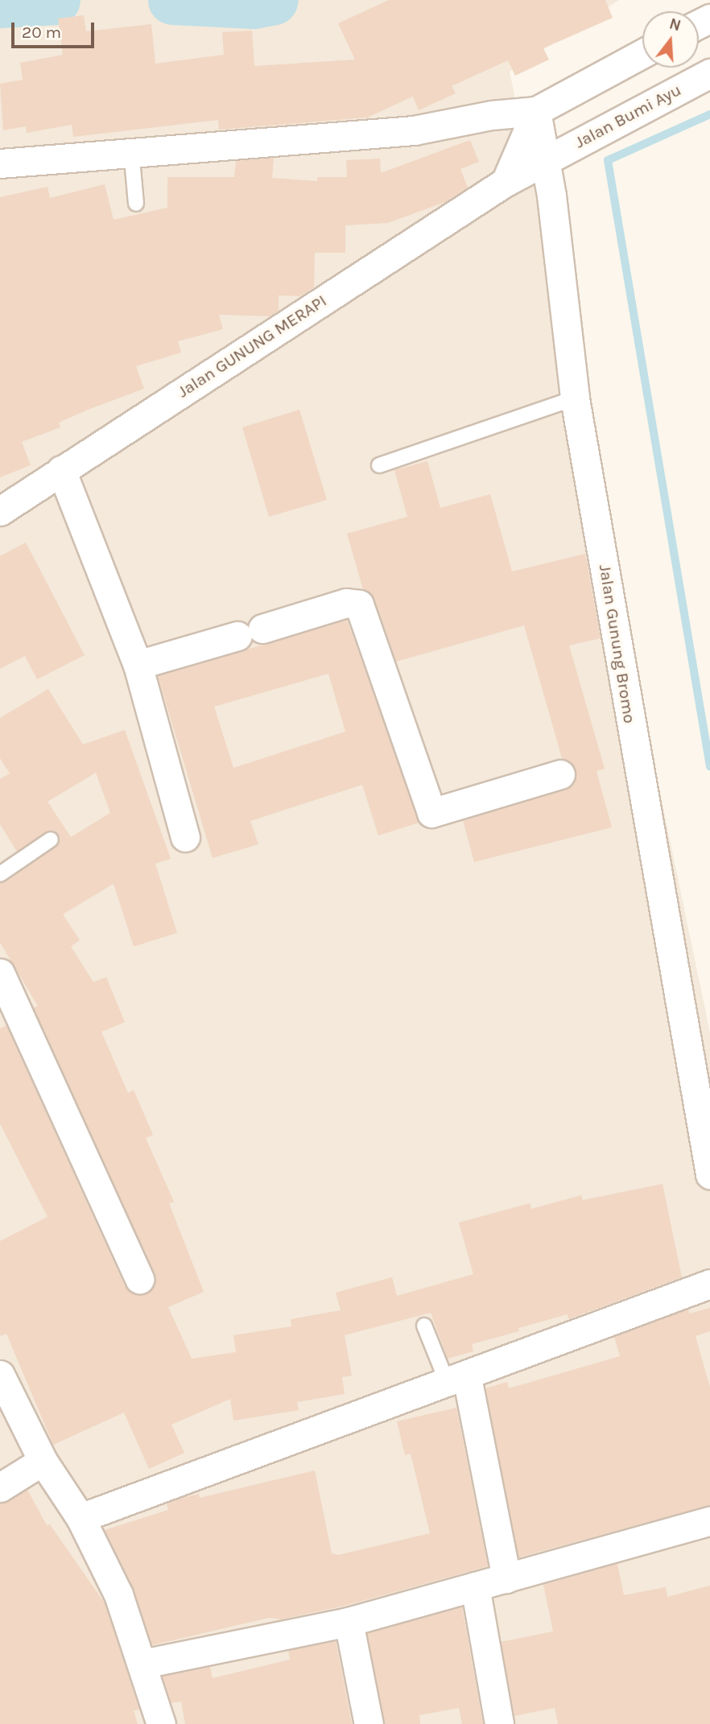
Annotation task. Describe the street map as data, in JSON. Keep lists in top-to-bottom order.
{
  "streets": {
    "street": ["Jalan Bumi Ayu", "Jalan GUNUNG MERAPI", "Jalan Gunung Bromo"]
  },
  "crossings": [
    ["Jalan Bumi Ayu", "Jalan GUNUNG MERAPI"],
    ["Jalan Bumi Ayu", "Jalan Gunung Bromo"]
  ],
  "scale_bar": "20 m",
  "north": "top"
}
